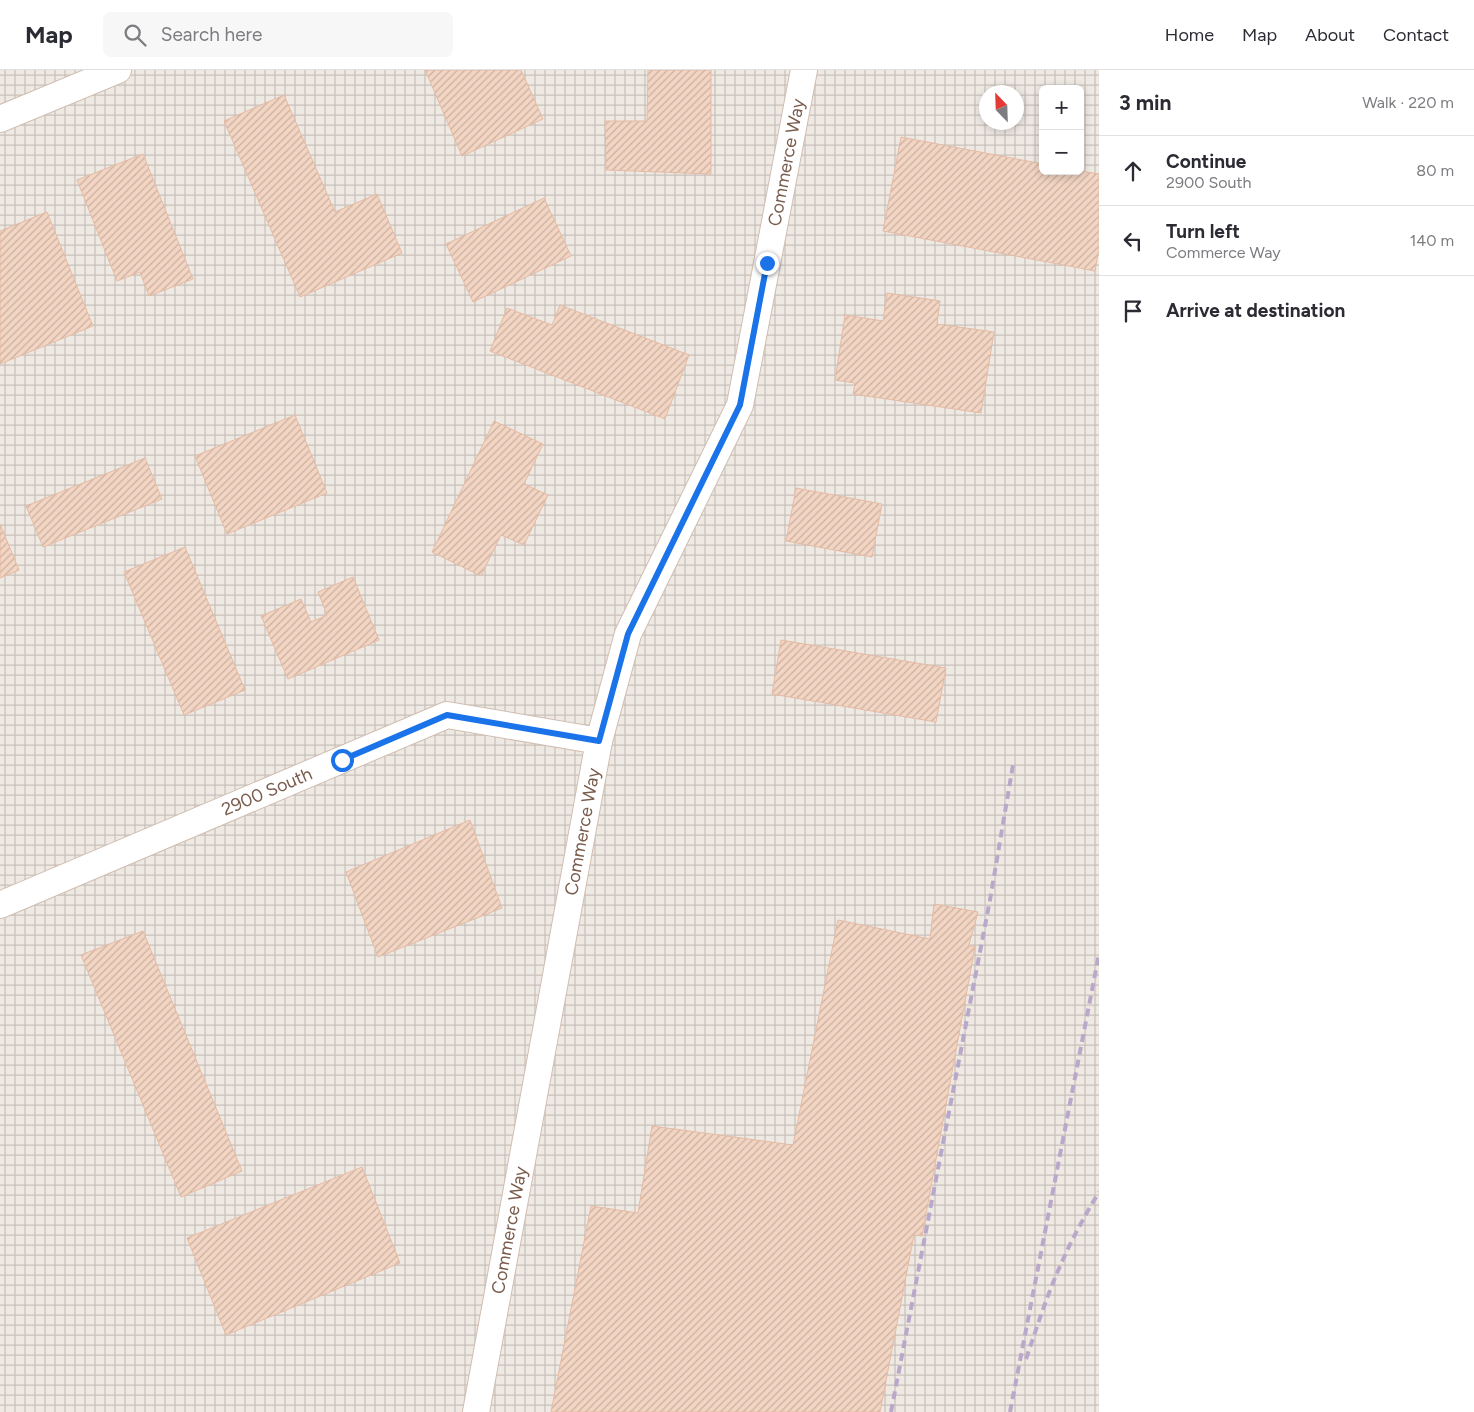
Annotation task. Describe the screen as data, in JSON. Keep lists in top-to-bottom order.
{
  "streets": {
    "street": ["Commerce Way", "2900 South"]
  },
  "crossings": [
    ["Commerce Way", "2900 South"]
  ],
  "north": "top left",
  "page": {
    "header": "Map",
    "search": "Search here",
    "nav": [
      "Home",
      "Map",
      "About",
      "Contact"
    ],
    "heading": ["3 min", "Walk · 220 m"],
    "map_buttons": ["+", "−"],
    "list": [
      ["Continue", "2900 South", "80 m"],
      ["Turn left", "Commerce Way", "140 m"],
      "Arrive at destination"
    ]
  }
}
